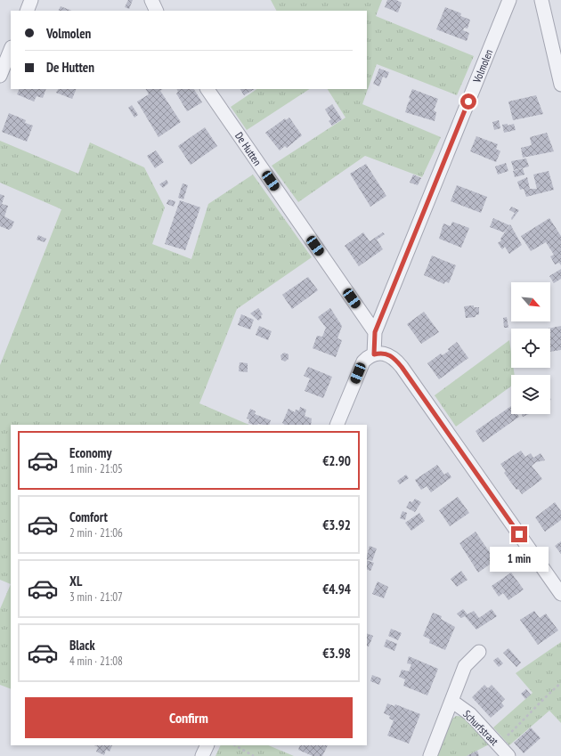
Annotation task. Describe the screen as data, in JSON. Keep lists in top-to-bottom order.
{
  "streets": {
    "street": ["Volmolen", "De Hutten", "Schurfstraat"]
  },
  "crossings": [
    ["Volmolen", "De Hutten"]
  ],
  "north": "bottom right",
  "page": {
    "banner": ["Volmolen", "De Hutten"],
    "list": [
      {
        "name": "Economy",
        "note": "1 min · 21:05",
        "value": "€2.90"
      },
      {
        "name": "Comfort",
        "note": "2 min · 21:06",
        "value": "€3.92"
      },
      {
        "name": "XL",
        "note": "3 min · 21:07",
        "value": "€4.94"
      },
      {
        "name": "Black",
        "note": "4 min · 21:08",
        "value": "€3.98"
      }
    ],
    "bubble": "1 min",
    "buttons": "Confirm"
  }
}
